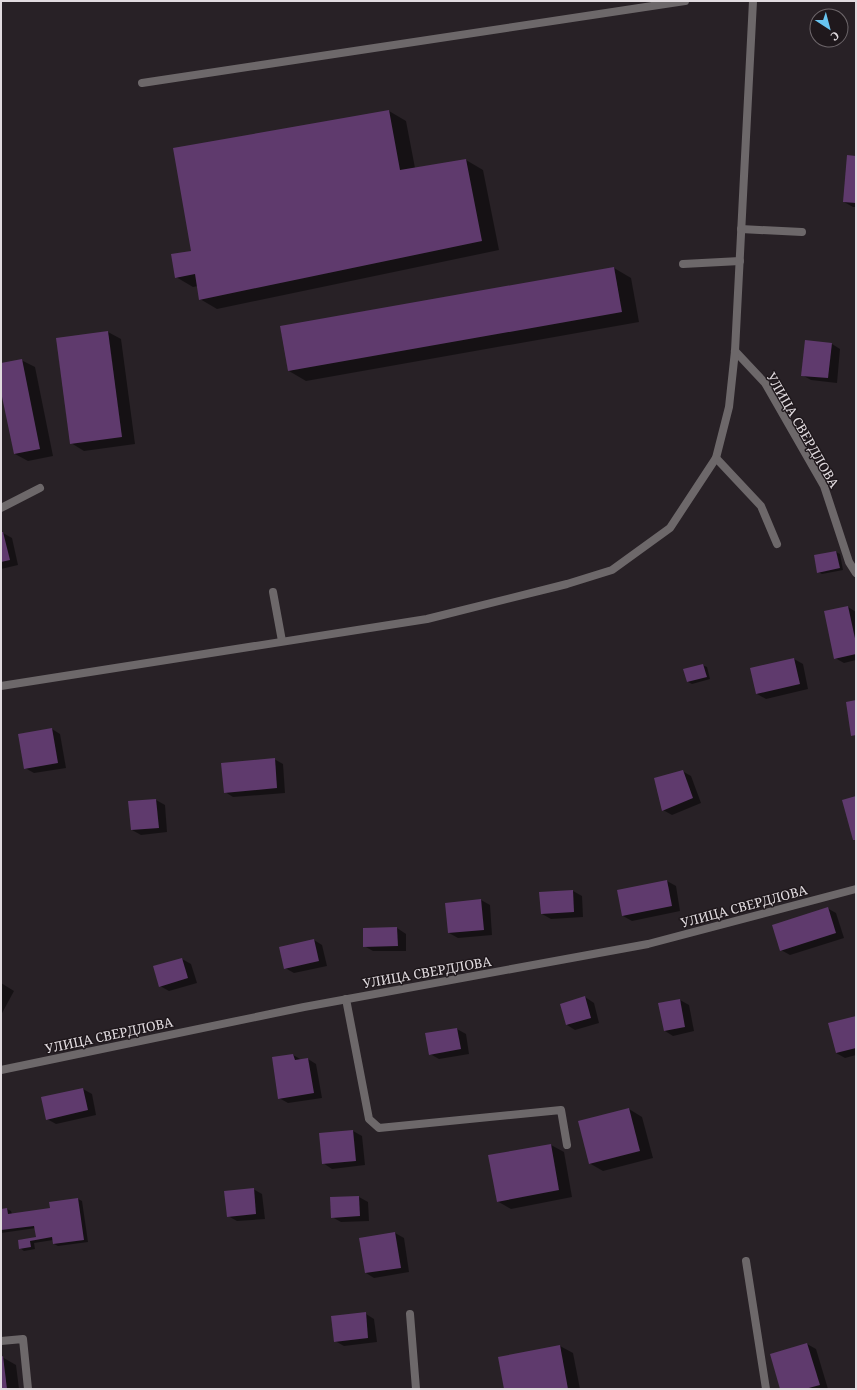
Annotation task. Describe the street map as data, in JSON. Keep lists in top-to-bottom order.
{
  "streets": {
    "street": ["УЛИЦА СВЕРДЛОВА"]
  },
  "north": "bottom right"
}
